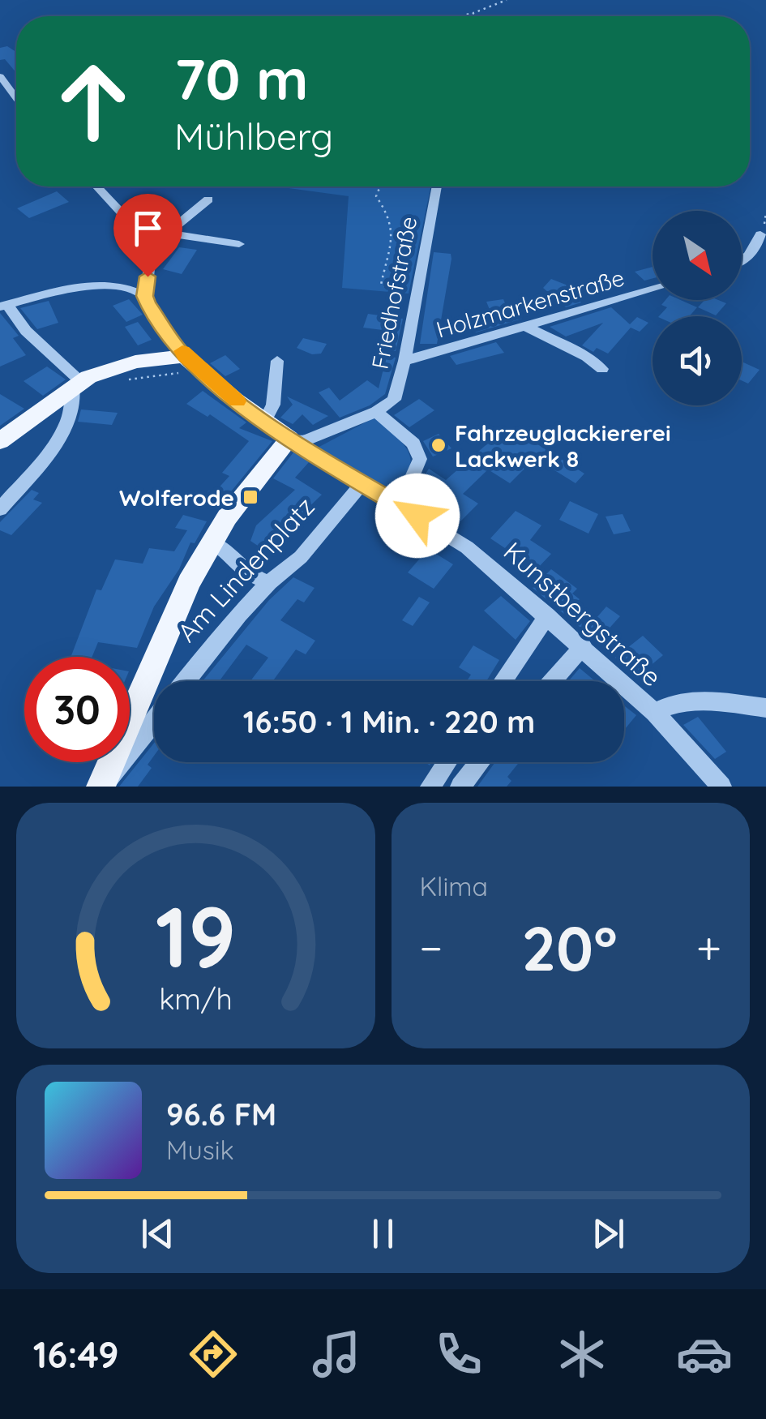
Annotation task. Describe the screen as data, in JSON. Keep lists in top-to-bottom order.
{
  "streets": {
    "main road": ["Am Lindenplatz"],
    "street": ["Friedhofstraße", "Holzmarkenstraße", "Kunstbergstraße"]
  },
  "crossings": [
    ["Friedhofstraße", "Holzmarkenstraße"],
    ["Am Lindenplatz", "Kunstbergstraße"]
  ],
  "places": {
    "other": ["Fahrzeuglackiererei Lackwerk 8"],
    "transit": ["Wolferode"]
  },
  "north": "bottom right",
  "page": {
    "turn": ["70 m", "Mühlberg"],
    "limit": "30",
    "trip": "16:50 · 1 Min. · 220 m",
    "tile": "Klima",
    "heat": ["−", "20°", "+"],
    "song": ["96.6 FM", "Musik"],
    "tabs": "16:49",
    "gauge": ["19", "km/h"]
  }
}
